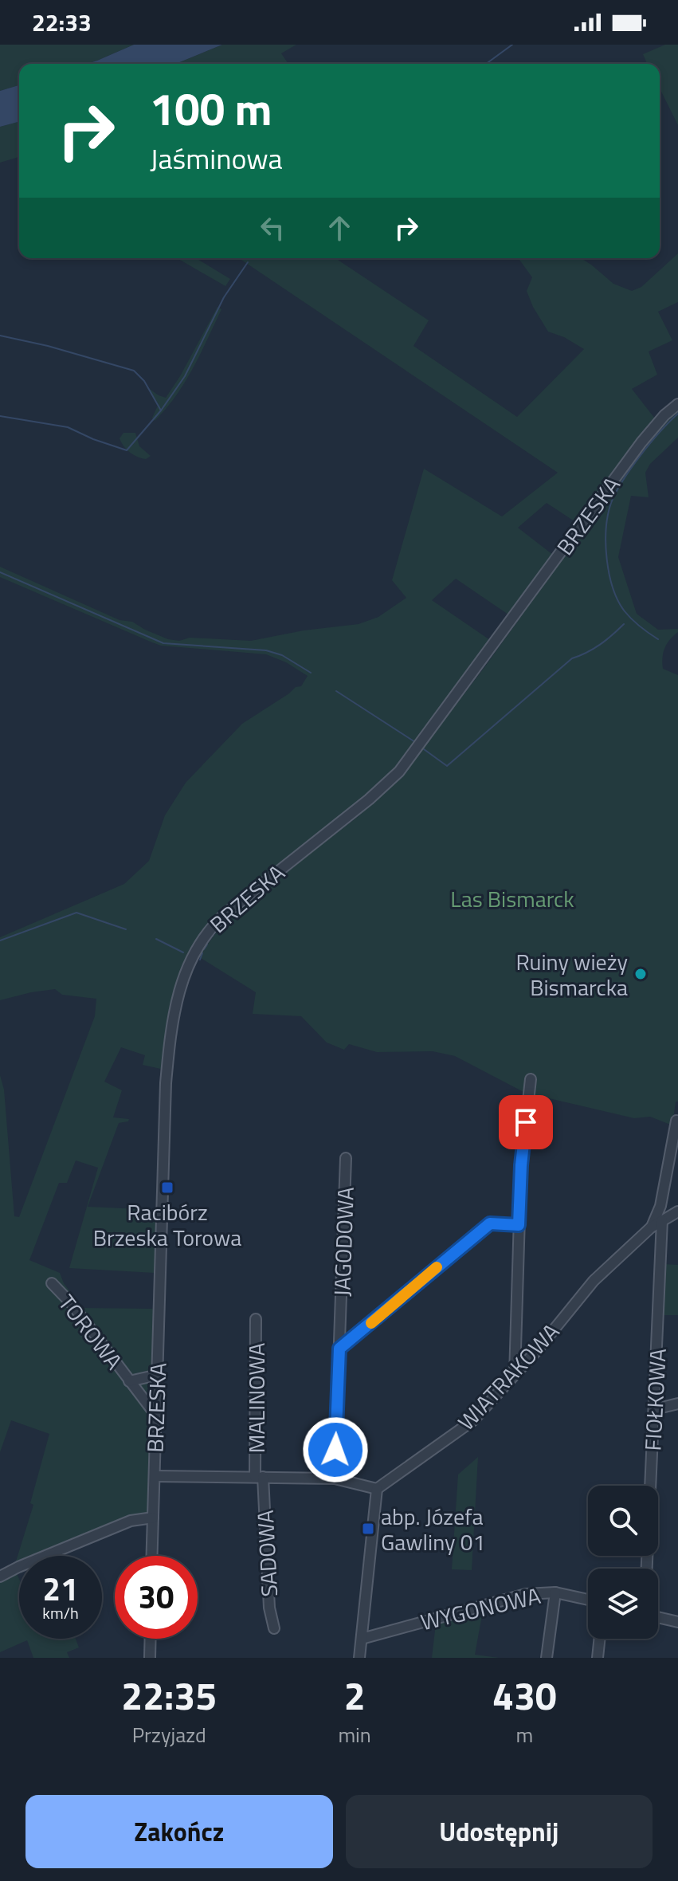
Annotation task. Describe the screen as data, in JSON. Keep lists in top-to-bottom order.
{
  "streets": {
    "street": [
      "BRZESKA",
      "JAGODOWA",
      "TOROWA",
      "WIATRAKOWA",
      "MALINOWA",
      "FIOŁKOWA",
      "SADOWA",
      "WYGONOWA"
    ]
  },
  "crossings": [
    ["BRZESKA", "TOROWA"],
    ["WIATRAKOWA", "FIOŁKOWA"],
    ["MALINOWA", "SADOWA"]
  ],
  "parks": ["Las Bismarck"],
  "places": {
    "other": ["Ruiny wieży Bismarcka"],
    "transit": ["Racibórz Brzeska Torowa", "abp. Józefa Gawliny 01"]
  },
  "page": {
    "status": "22:33",
    "turn": ["100 m", "Jaśminowa"],
    "speed": "21 km/h",
    "limit": "30",
    "eta": [
      "22:35",
      "Przyjazd",
      "2",
      "min",
      "430",
      "m"
    ],
    "buttons": ["Zakończ", "Udostępnij"]
  }
}
